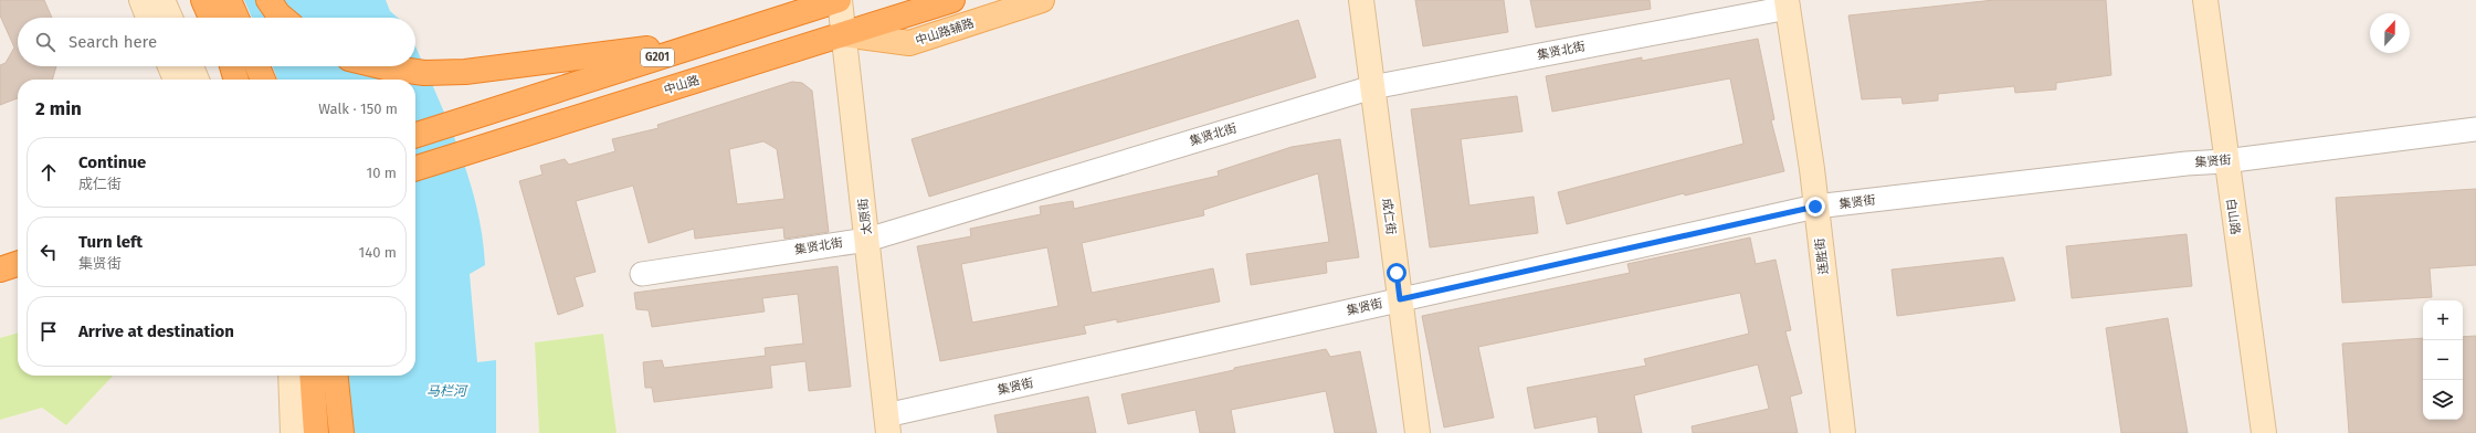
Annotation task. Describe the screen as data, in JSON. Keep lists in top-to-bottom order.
{
  "streets": {
    "highway": ["G201", "中山路"],
    "main road": [
      "中山路辅路",
      "太原街",
      "成仁街",
      "白山路",
      "连胜街"
    ],
    "street": ["集贤北街", "集贤街"]
  },
  "crossings": [
    ["中山路辅路", "中山路"],
    ["中山路辅路", "太原街"],
    ["集贤北街", "太原街"],
    ["集贤北街", "成仁街"],
    ["集贤北街", "连胜街"],
    ["G201", "太原街"],
    ["中山路", "太原街"],
    ["集贤街", "太原街"],
    ["集贤街", "成仁街"],
    ["集贤街", "白山路"],
    ["集贤街", "连胜街"]
  ],
  "water": ["马栏河"],
  "north": "top",
  "page": {
    "search": "Search here",
    "heading": ["2 min", "Walk · 150 m"],
    "list": [
      ["Continue", "成仁街", "10 m"],
      ["Turn left", "集贤街", "140 m"],
      "Arrive at destination"
    ],
    "map_buttons": ["+", "−"]
  }
}
